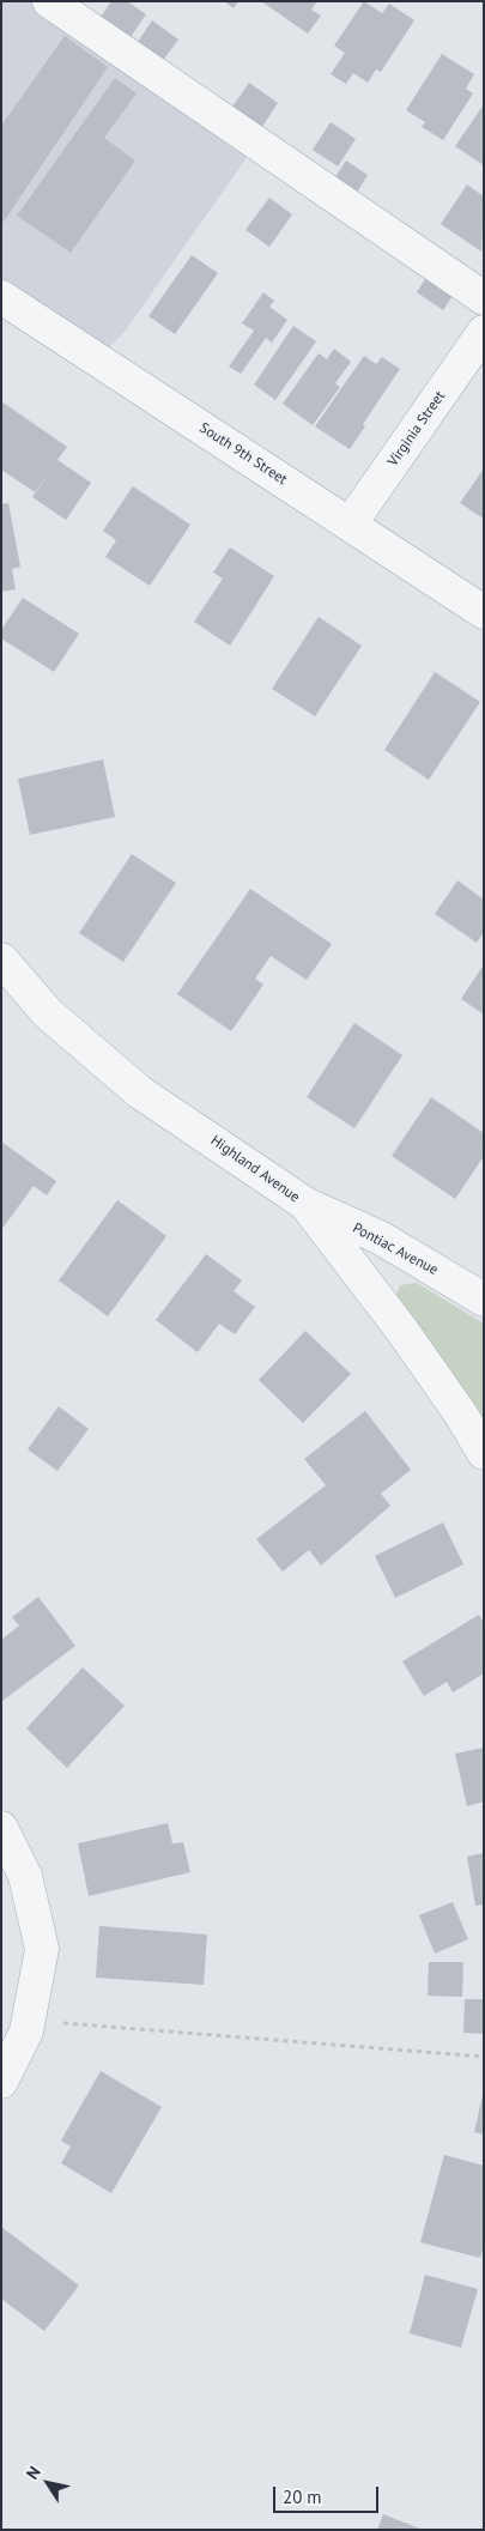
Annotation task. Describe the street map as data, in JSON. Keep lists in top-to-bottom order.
{
  "streets": {
    "street": [
      "Virginia Street",
      "South 9th Street",
      "Highland Avenue",
      "Pontiac Avenue"
    ]
  },
  "crossings": [
    ["Virginia Street", "South 9th Street"],
    ["Highland Avenue", "Pontiac Avenue"]
  ],
  "scale_bar": "20 m",
  "north": "top left"
}
